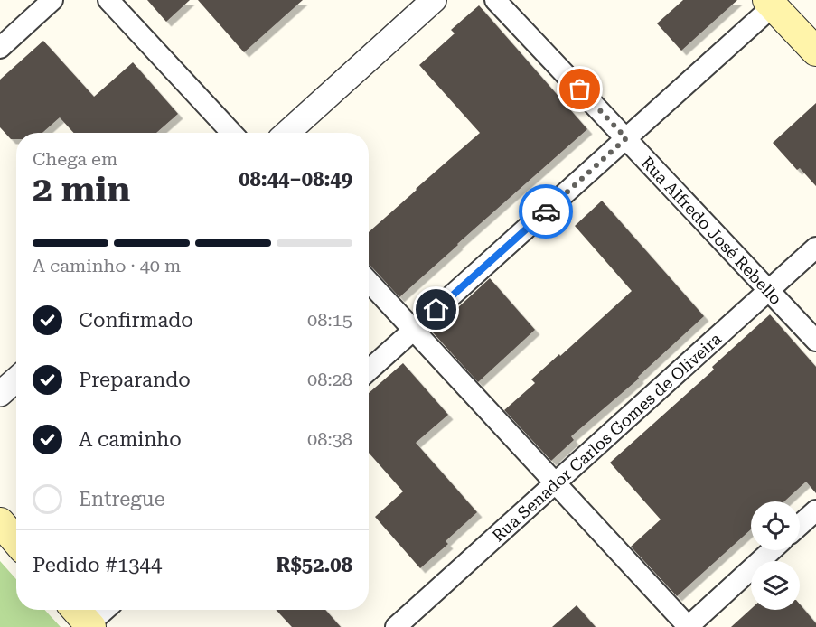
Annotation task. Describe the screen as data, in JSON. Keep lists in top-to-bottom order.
{
  "streets": {
    "street": ["Rua Alfredo José Rebello", "Rua Senador Carlos Gomes de Oliveira"]
  },
  "crossings": [
    ["Rua Alfredo José Rebello", "Rua Senador Carlos Gomes de Oliveira"]
  ],
  "page": {
    "heading": ["2 min", "Chega em", "08:44–08:49"],
    "panel": ["Pedido #1344", "R$52.08"],
    "bar": "A caminho · 40 m",
    "list": [
      ["Confirmado", "08:15"],
      ["Preparando", "08:28"],
      ["A caminho", "08:38"],
      "Entregue"
    ]
  }
}
